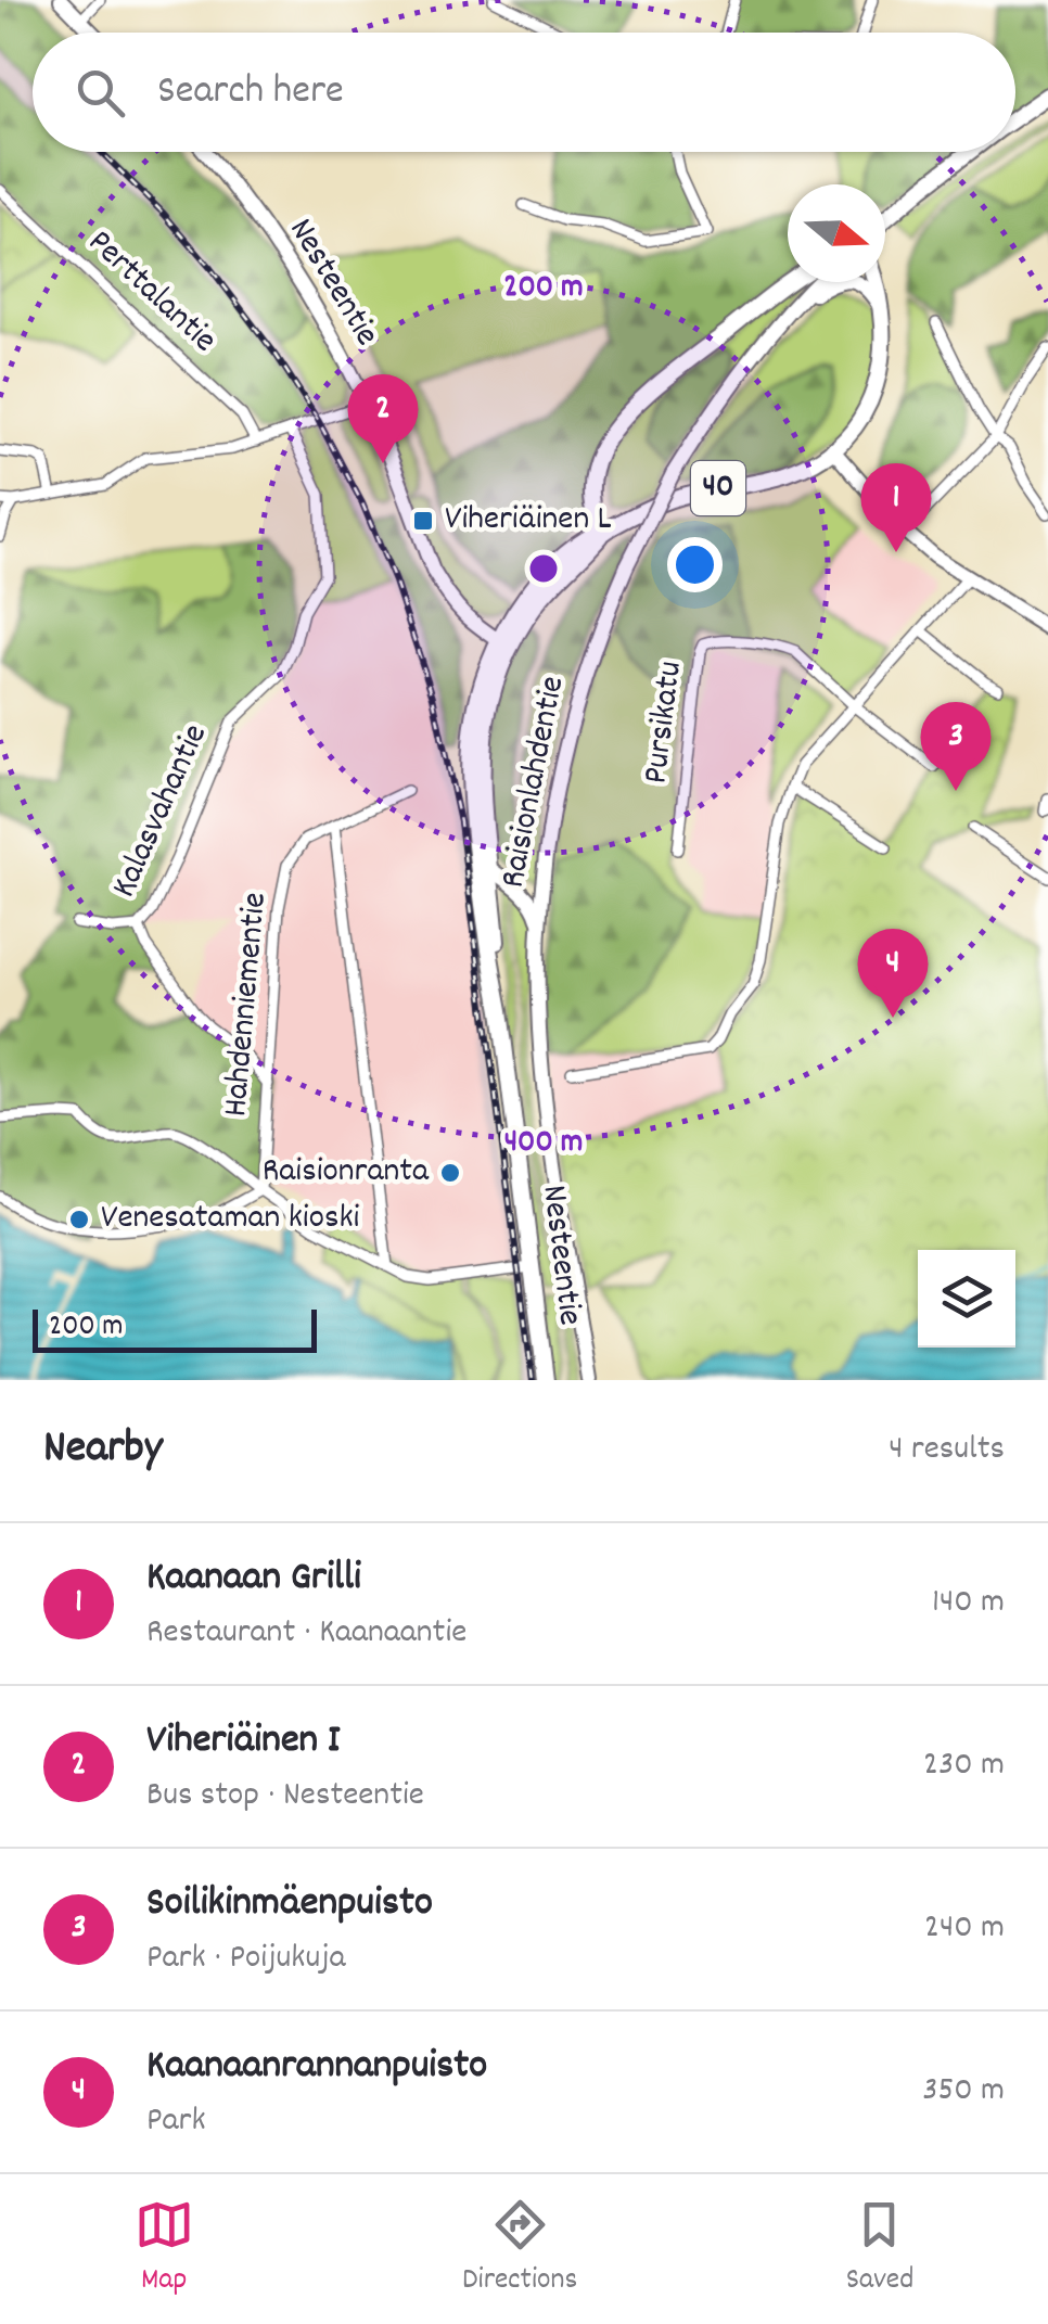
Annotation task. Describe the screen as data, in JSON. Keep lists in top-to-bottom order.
{
  "streets": {
    "main road": ["Nesteentie", "40", "Raisionlahdentie"],
    "street": [
      "Perttalantie",
      "Pursikatu",
      "Kalasvahantie",
      "Hahdenniementie"
    ]
  },
  "crossings": [
    ["Nesteentie", "40"],
    ["Kalasvahantie", "Hahdenniementie"]
  ],
  "places": {
    "transit": ["Viheriäinen L"],
    "other": ["Raisionranta", "Venesataman kioski"]
  },
  "scale_bar": "200 m",
  "north": "right",
  "page": {
    "search": "Search here",
    "pins": [
      "2",
      "1",
      "3",
      "4"
    ],
    "scale": "200 m",
    "heading": ["Nearby", "4 results"],
    "list": [
      {
        "mark": "1",
        "name": "Kaanaan Grilli",
        "note": "Restaurant · Kaanaantie",
        "value": "140 m"
      },
      {
        "mark": "2",
        "name": "Viheriäinen I",
        "note": "Bus stop · Nesteentie",
        "value": "230 m"
      },
      {
        "mark": "3",
        "name": "Soilikinmäenpuisto",
        "note": "Park · Poijukuja",
        "value": "240 m"
      },
      {
        "mark": "4",
        "name": "Kaanaanrannanpuisto",
        "note": "Park",
        "value": "350 m"
      }
    ],
    "nav": ["Map", "Directions", "Saved"]
  },
  "rings": ["200 m", "400 m"]
}
